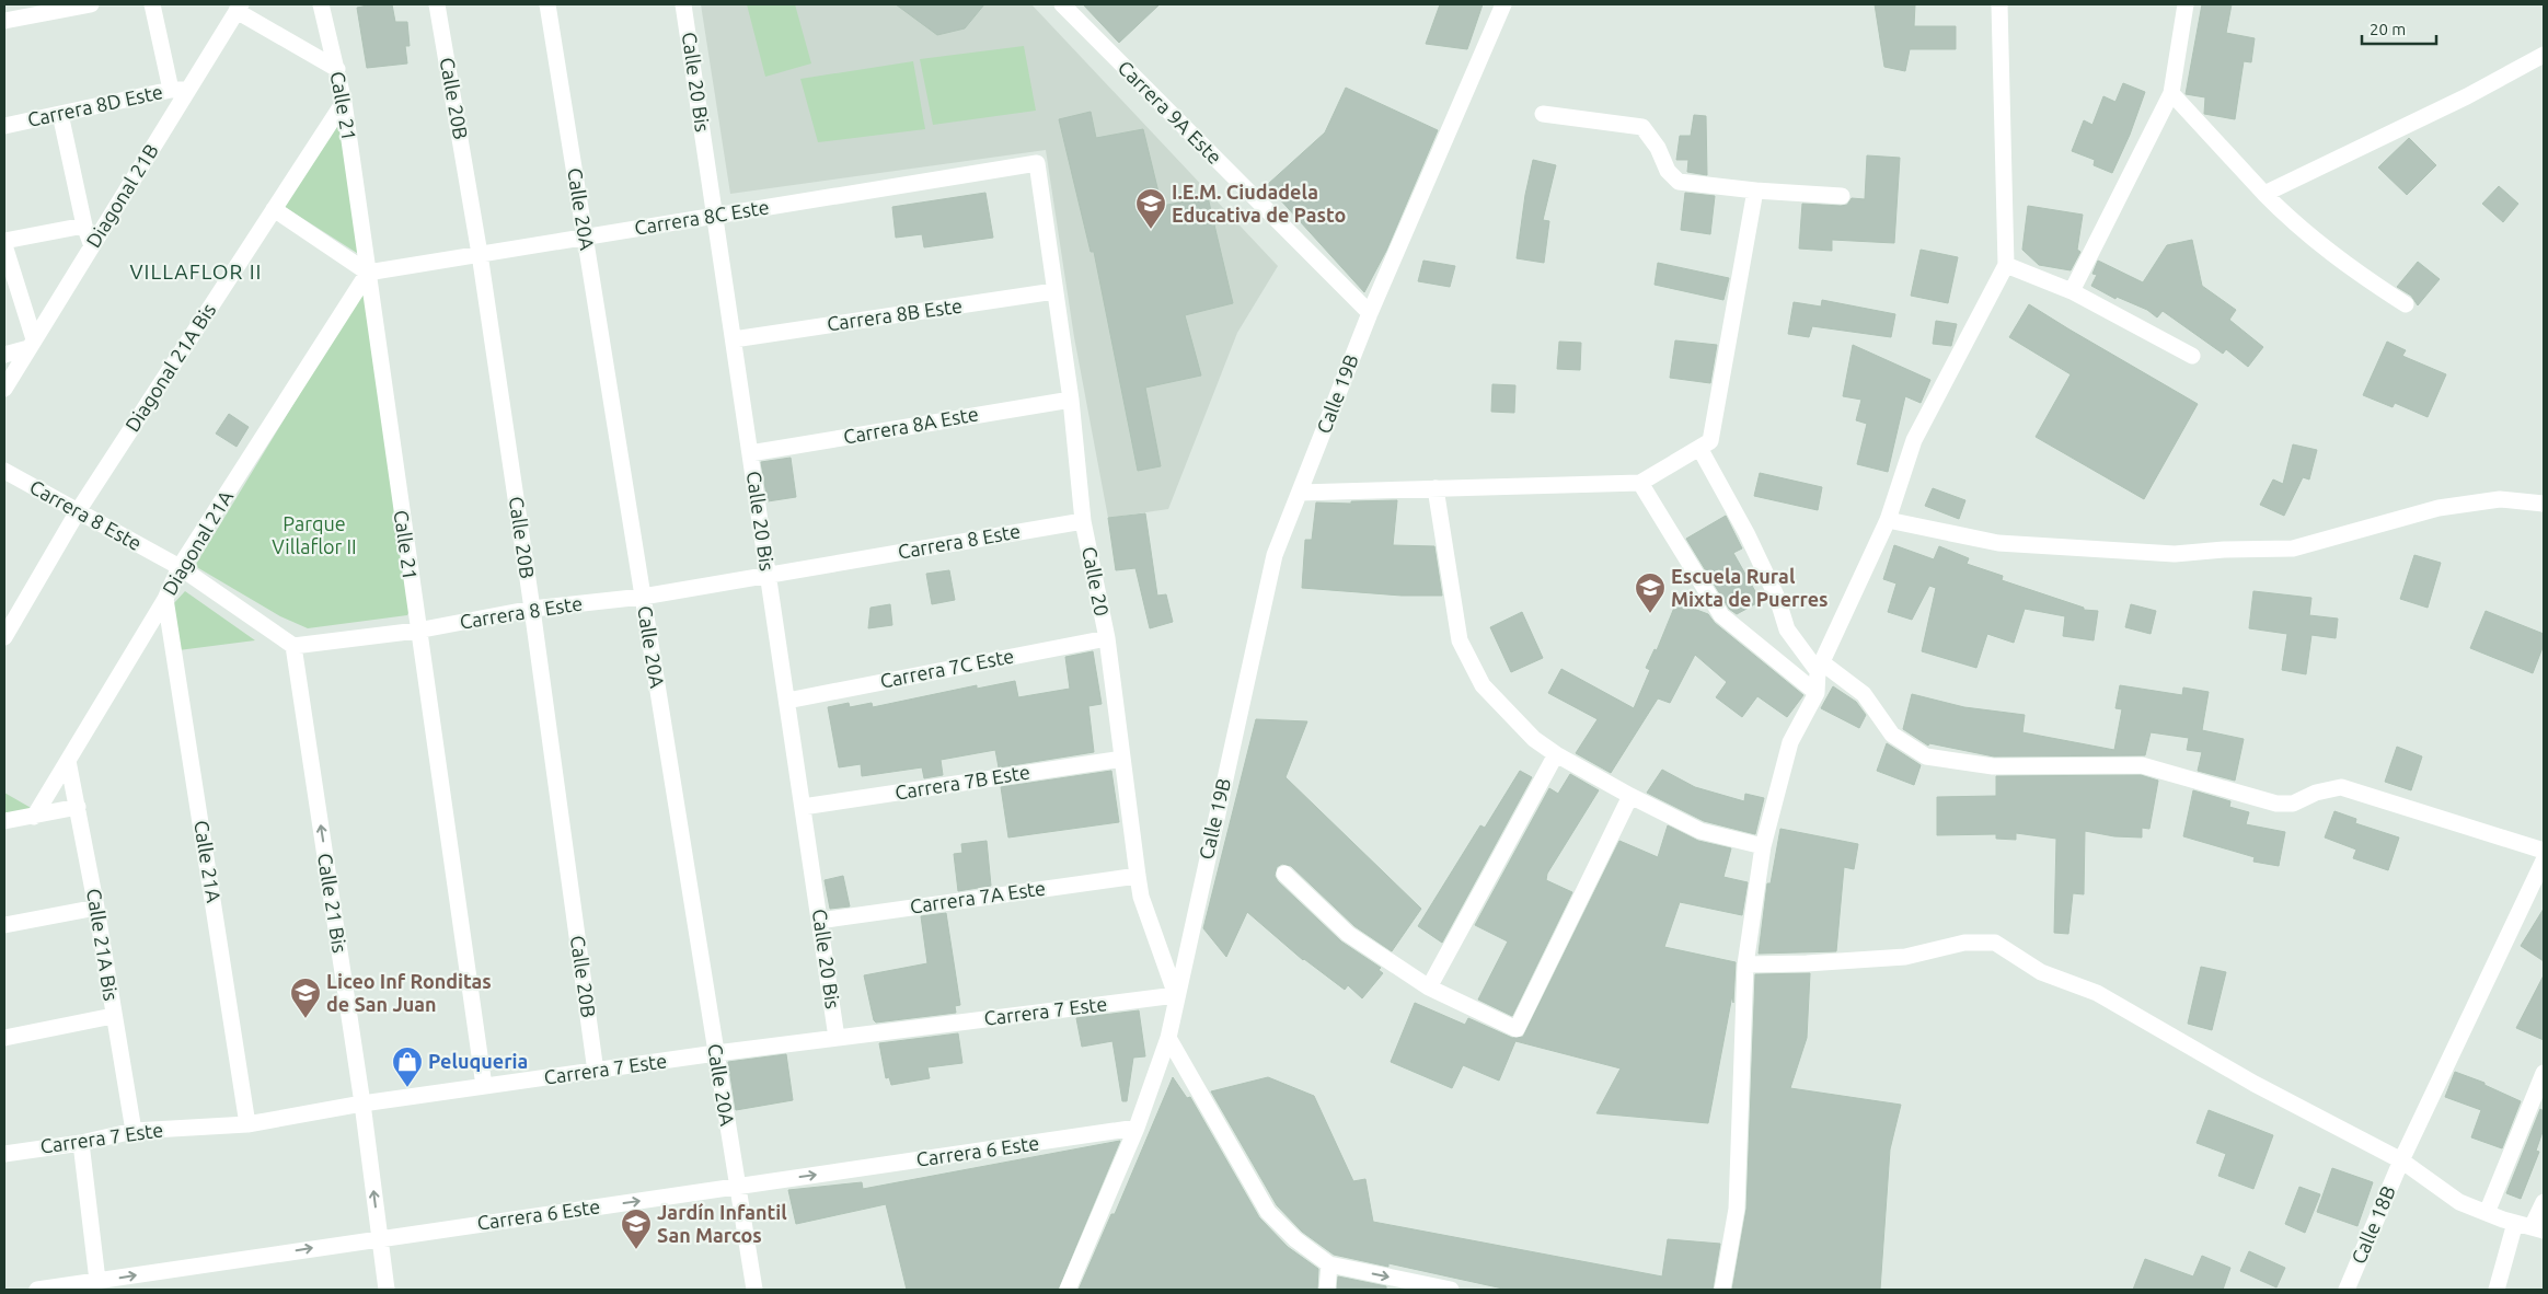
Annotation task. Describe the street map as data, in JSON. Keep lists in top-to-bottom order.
{
  "streets": {
    "street": [
      "Calle 20 Bis",
      "Calle 20B",
      "Carrera 8D Este",
      "Calle 21",
      "Carrera 9A Este",
      "Diagonal 21B",
      "Calle 20A",
      "Carrera 8C Este",
      "Carrera 8B Este",
      "Diagonal 21A Bis",
      "Calle 19B",
      "Carrera 8A Este",
      "Carrera 8 Este",
      "Diagonal 21A",
      "Calle 20",
      "Carrera 7C Este",
      "Carrera 7B Este",
      "Calle 21A",
      "Carrera 7A Este",
      "Calle 21 Bis",
      "Calle 21A Bis",
      "Carrera 7 Este",
      "Carrera 6 Este",
      "Calle 18B"
    ]
  },
  "crossings": [
    ["Calle 20 Bis", "Carrera 8C Este"],
    ["Calle 20 Bis", "Carrera 8B Este"],
    ["Calle 20 Bis", "Carrera 8A Este"],
    ["Calle 20 Bis", "Carrera 8 Este"],
    ["Calle 20 Bis", "Carrera 7C Este"],
    ["Calle 20 Bis", "Carrera 7B Este"],
    ["Calle 20 Bis", "Carrera 7A Este"],
    ["Calle 20 Bis", "Carrera 7 Este"],
    ["Calle 20B", "Carrera 8C Este"],
    ["Calle 20B", "Carrera 8 Este"],
    ["Calle 20B", "Carrera 7 Este"],
    ["Carrera 8D Este", "Diagonal 21B"],
    ["Calle 21", "Carrera 8C Este"],
    ["Calle 21", "Diagonal 21A Bis"],
    ["Calle 21", "Carrera 8 Este"],
    ["Calle 21", "Diagonal 21A"],
    ["Calle 21", "Carrera 7 Este"],
    ["Carrera 9A Este", "Calle 19B"],
    ["Calle 20A", "Carrera 8C Este"],
    ["Calle 20A", "Carrera 8 Este"],
    ["Calle 20A", "Carrera 7 Este"],
    ["Calle 20A", "Carrera 6 Este"],
    ["Carrera 8C Este", "Diagonal 21A"],
    ["Carrera 8C Este", "Calle 20"],
    ["Carrera 8B Este", "Calle 20"],
    ["Diagonal 21A Bis", "Carrera 8 Este"],
    ["Calle 19B", "Calle 20"],
    ["Calle 19B", "Carrera 7 Este"],
    ["Carrera 8A Este", "Calle 20"],
    ["Carrera 8 Este", "Diagonal 21A"],
    ["Carrera 8 Este", "Calle 20"],
    ["Carrera 8 Este", "Calle 21 Bis"],
    ["Diagonal 21A", "Calle 21A"],
    ["Diagonal 21A", "Calle 21A Bis"],
    ["Calle 20", "Carrera 7C Este"],
    ["Calle 20", "Carrera 7B Este"],
    ["Calle 20", "Carrera 7A Este"],
    ["Calle 20", "Carrera 7 Este"],
    ["Calle 21A", "Carrera 7 Este"],
    ["Calle 21 Bis", "Carrera 7 Este"],
    ["Calle 21 Bis", "Carrera 6 Este"],
    ["Calle 21A Bis", "Carrera 7 Este"]
  ],
  "one_way": ["Calle 21 Bis", "Carrera 6 Este"],
  "districts": ["VILLAFLOR II"],
  "parks": ["Parque Villaflor II"],
  "places": {
    "school or university": [
      "I.E.M. Ciudadela Educativa de Pasto",
      "Escuela Rural Mixta de Puerres",
      "Liceo Inf Ronditas de San Juan",
      "Jardín Infantil San Marcos"
    ],
    "shop": ["Peluqueria"]
  },
  "scale_bar": "20 m"
}
